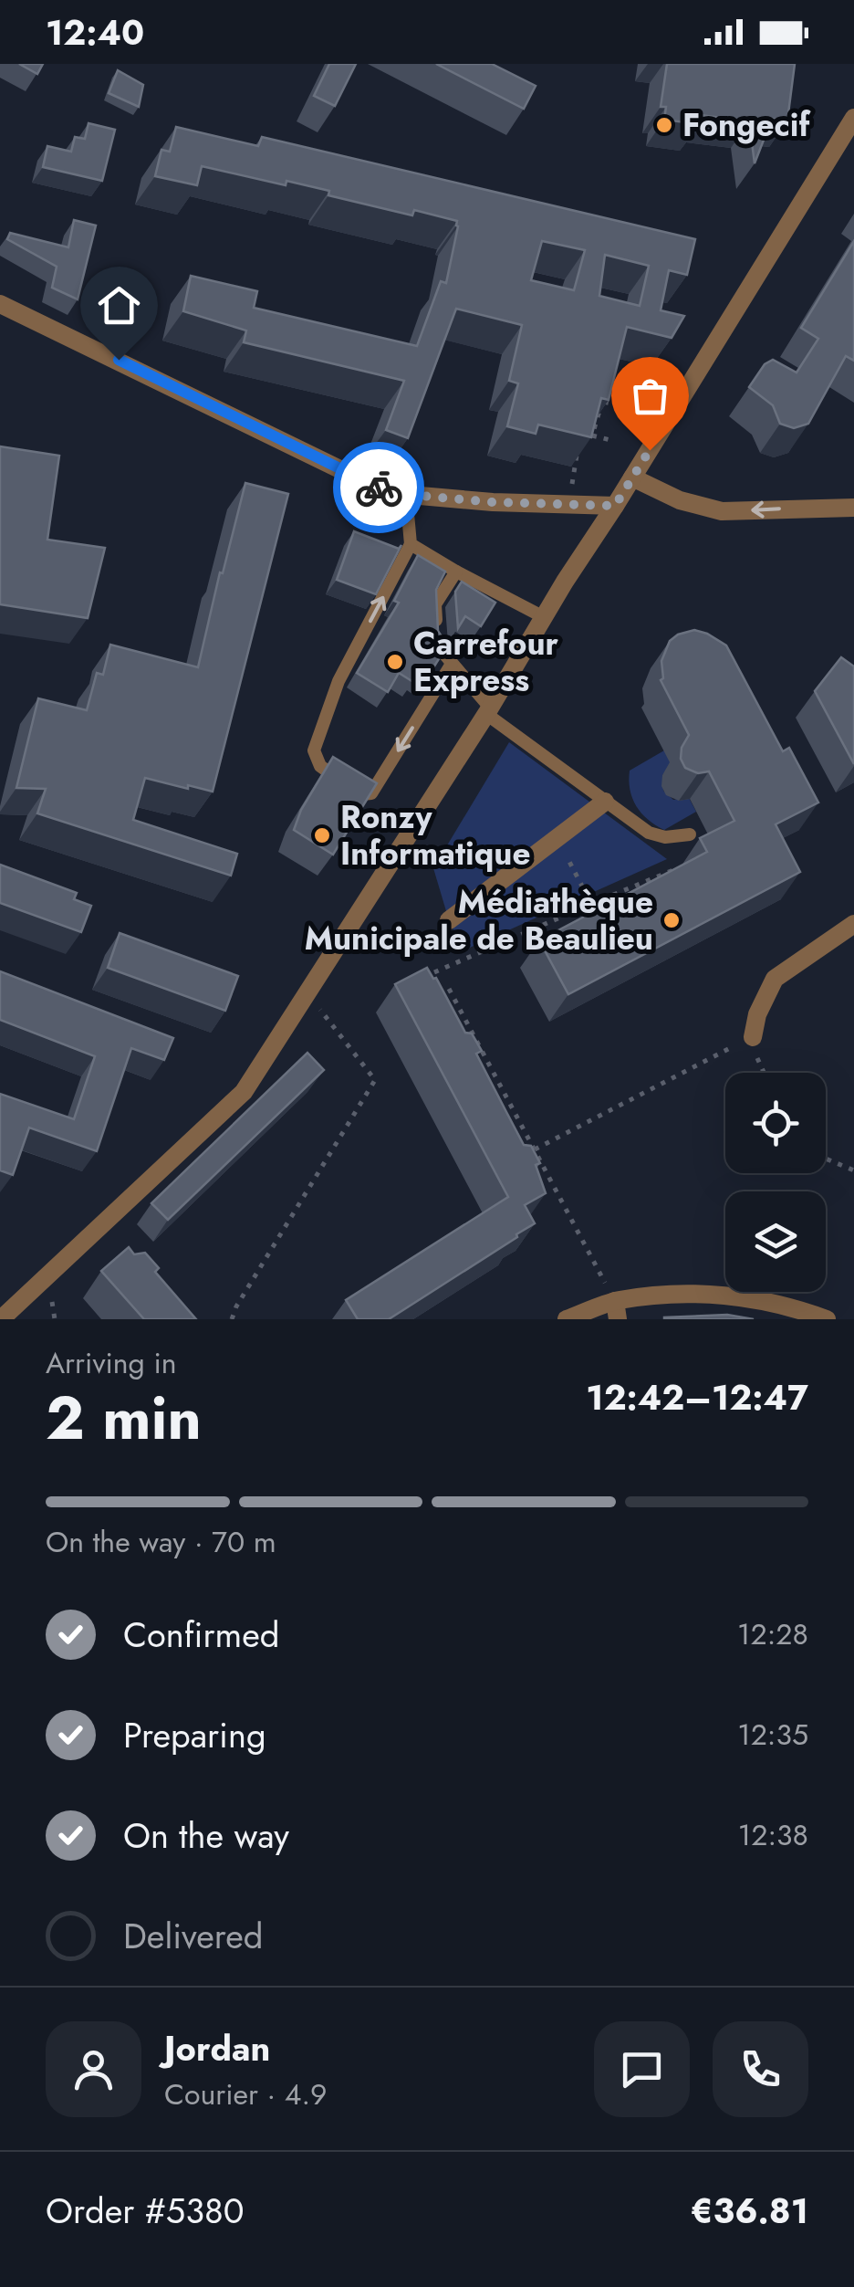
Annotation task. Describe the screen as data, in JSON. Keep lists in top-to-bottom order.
{
  "places": [
    "Fongecif",
    "Carrefour Express",
    "Ronzy Informatique",
    "Médiathèque Municipale de Beaulieu"
  ],
  "page": {
    "status": "12:40",
    "heading": ["2 min", "Arriving in", "12:42–12:47"],
    "panel": [
      "Jordan",
      "Courier · 4.9",
      "Order #5380",
      "€36.81"
    ],
    "bar": "On the way · 70 m",
    "list": [
      ["Confirmed", "12:28"],
      ["Preparing", "12:35"],
      ["On the way", "12:38"],
      "Delivered"
    ]
  }
}
